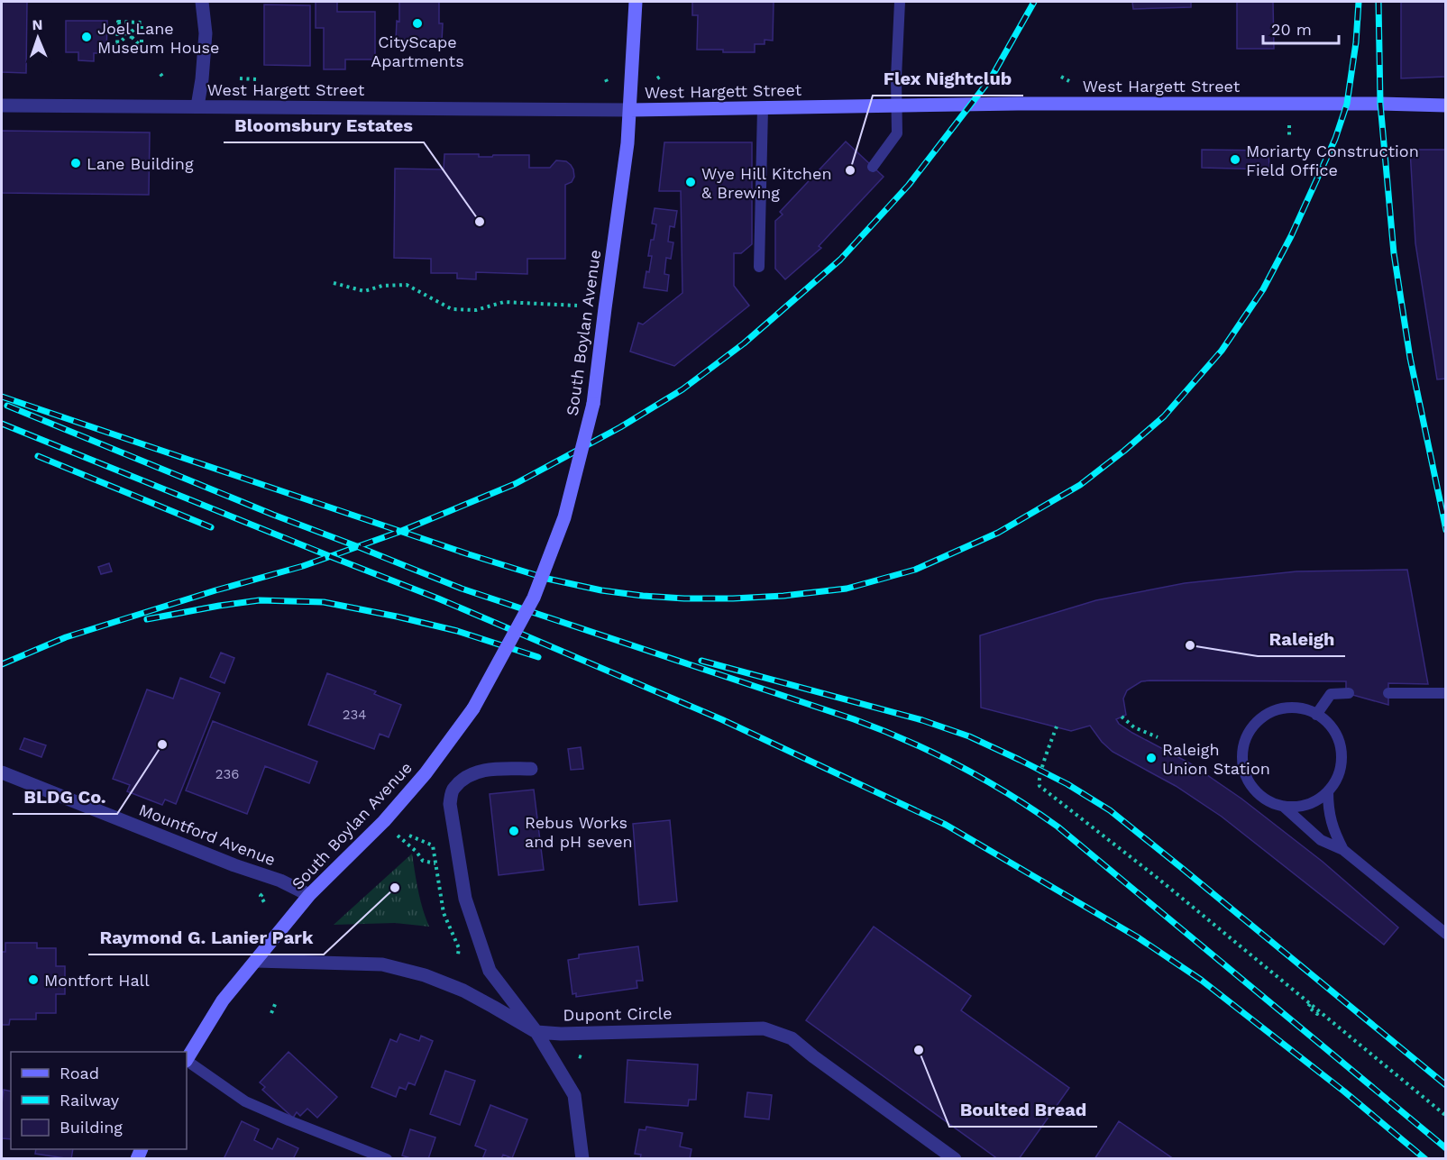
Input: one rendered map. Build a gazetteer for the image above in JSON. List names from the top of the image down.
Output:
{
  "streets": {
    "street": [
      "West Hargett Street",
      "South Boylan Avenue",
      "Mountford Avenue",
      "Dupont Circle"
    ]
  },
  "crossings": [
    ["West Hargett Street", "South Boylan Avenue"],
    ["South Boylan Avenue", "Mountford Avenue"],
    ["South Boylan Avenue", "Dupont Circle"]
  ],
  "places": [
    "CityScape Apartments",
    "Joel Lane Museum House",
    "Moriarty Construction Field Office",
    "Lane Building",
    "Flex Nightclub",
    "Wye Hill Kitchen & Brewing",
    "Bloomsbury Estates",
    "Raleigh",
    "BLDG Co.",
    "Raleigh Union Station",
    "Rebus Works and pH seven",
    "Raymond G. Lanier Park",
    "Montfort Hall",
    "Boulted Bread"
  ],
  "house_numbers": ["234", "236"],
  "legend": ["Road", "Railway", "Building"],
  "scale_bar": "20 m",
  "north": "top"
}
